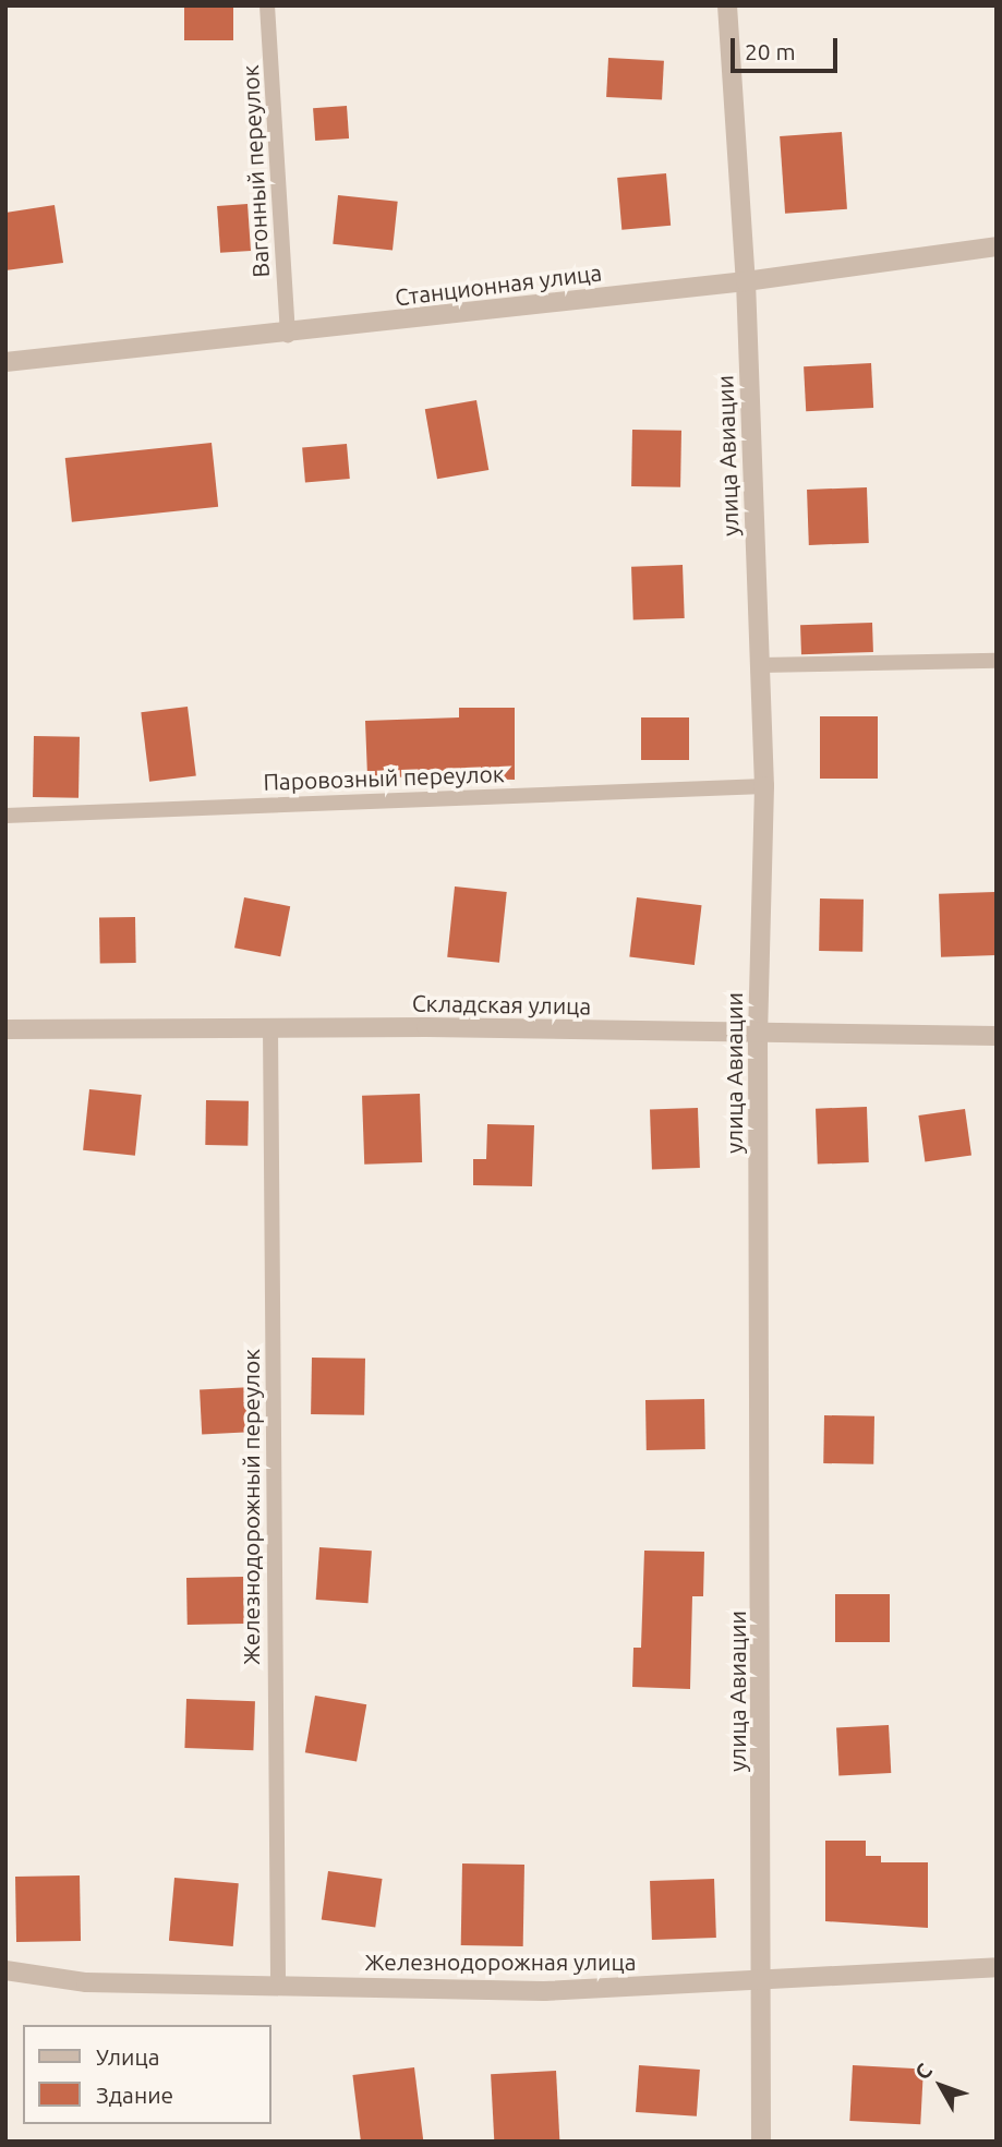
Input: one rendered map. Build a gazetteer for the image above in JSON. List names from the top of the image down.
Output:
{
  "streets": {
    "street": [
      "Станционная улица",
      "улица Авиации",
      "Складская улица",
      "Железнодорожная улица"
    ],
    "lane": ["Вагонный переулок", "Паровозный переулок", "Железнодорожный переулок"]
  },
  "crossings": [
    ["Вагонный переулок", "Станционная улица"],
    ["Станционная улица", "улица Авиации"],
    ["улица Авиации", "Паровозный переулок"],
    ["улица Авиации", "Складская улица"],
    ["улица Авиации", "Железнодорожная улица"],
    ["Складская улица", "Железнодорожный переулок"],
    ["Железнодорожный переулок", "Железнодорожная улица"]
  ],
  "legend": ["Улица", "Здание"],
  "scale_bar": "20 m",
  "north": "top left"
}
